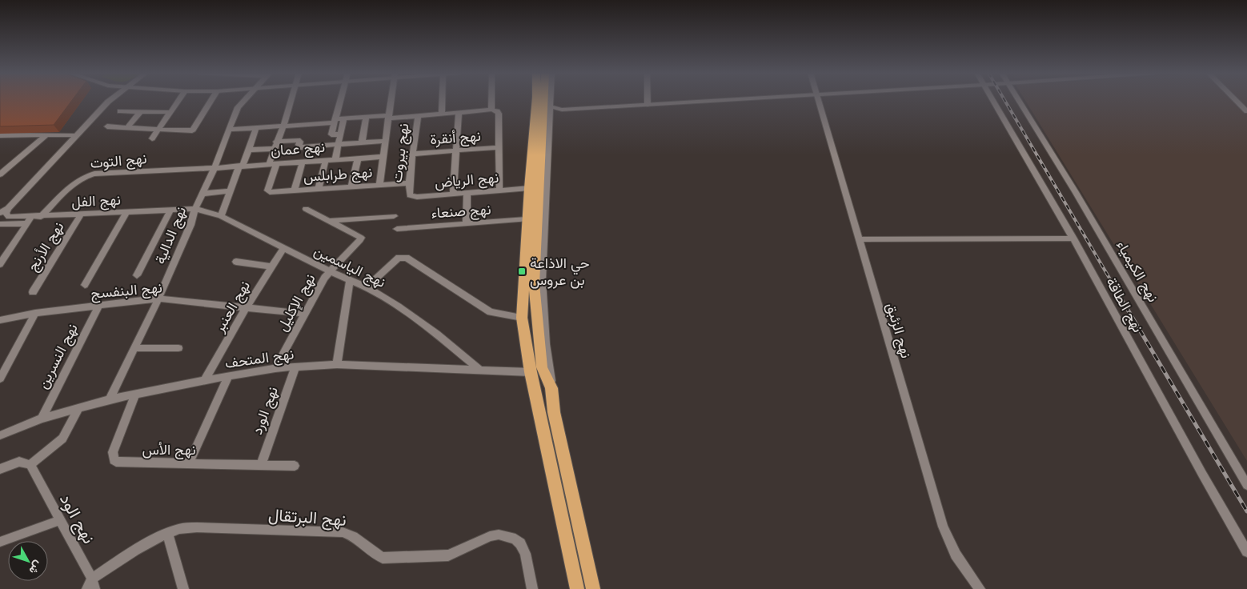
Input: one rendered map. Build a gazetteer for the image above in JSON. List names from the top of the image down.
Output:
{
  "streets": {
    "street": [
      "نهج أنقرة",
      "نهج عمان",
      "نهج بيروت",
      "نهج التوت",
      "نهج طرابلس",
      "نهج الرياض",
      "نهج الفل",
      "نهج صنعاء",
      "نهج الدالية",
      "نهج الأرنج",
      "نهج الياسمين",
      "نهج الكيمياء",
      "نهج البنفسج",
      "نهج الإكليل",
      "نهج الطاقة",
      "نهج العنبر",
      "نهج الزئبق",
      "نهج النسرين",
      "نهج المتحف",
      "نهج الورد",
      "نهج الأس",
      "نهج البرتقال",
      "نهج الود"
    ]
  },
  "crossings": [
    ["نهج أنقرة", "نهج بيروت"],
    ["نهج عمان", "نهج التوت"],
    ["نهج عمان", "نهج طرابلس"],
    ["نهج عمان", "نهج الدالية"],
    ["نهج بيروت", "نهج طرابلس"],
    ["نهج بيروت", "نهج الرياض"],
    ["نهج التوت", "نهج الفل"],
    ["نهج التوت", "نهج الدالية"],
    ["نهج الفل", "نهج الدالية"],
    ["نهج الفل", "نهج الأرنج"],
    ["نهج الفل", "نهج الياسمين"],
    ["نهج الدالية", "نهج الياسمين"],
    ["نهج الدالية", "نهج البنفسج"],
    ["نهج الدالية", "نهج المتحف"],
    ["نهج الياسمين", "نهج الإكليل"],
    ["نهج الياسمين", "نهج العنبر"],
    ["نهج الياسمين", "نهج المتحف"],
    ["نهج البنفسج", "نهج الإكليل"],
    ["نهج البنفسج", "نهج العنبر"],
    ["نهج البنفسج", "نهج النسرين"],
    ["نهج الإكليل", "نهج المتحف"],
    ["نهج العنبر", "نهج المتحف"],
    ["نهج النسرين", "نهج المتحف"],
    ["نهج المتحف", "نهج الورد"],
    ["نهج المتحف", "نهج الأس"],
    ["نهج الورد", "نهج الأس"],
    ["نهج البرتقال", "نهج الود"]
  ],
  "places": {
    "transit": ["حي الاذاعة بن عروس"]
  },
  "north": "bottom right"
}
